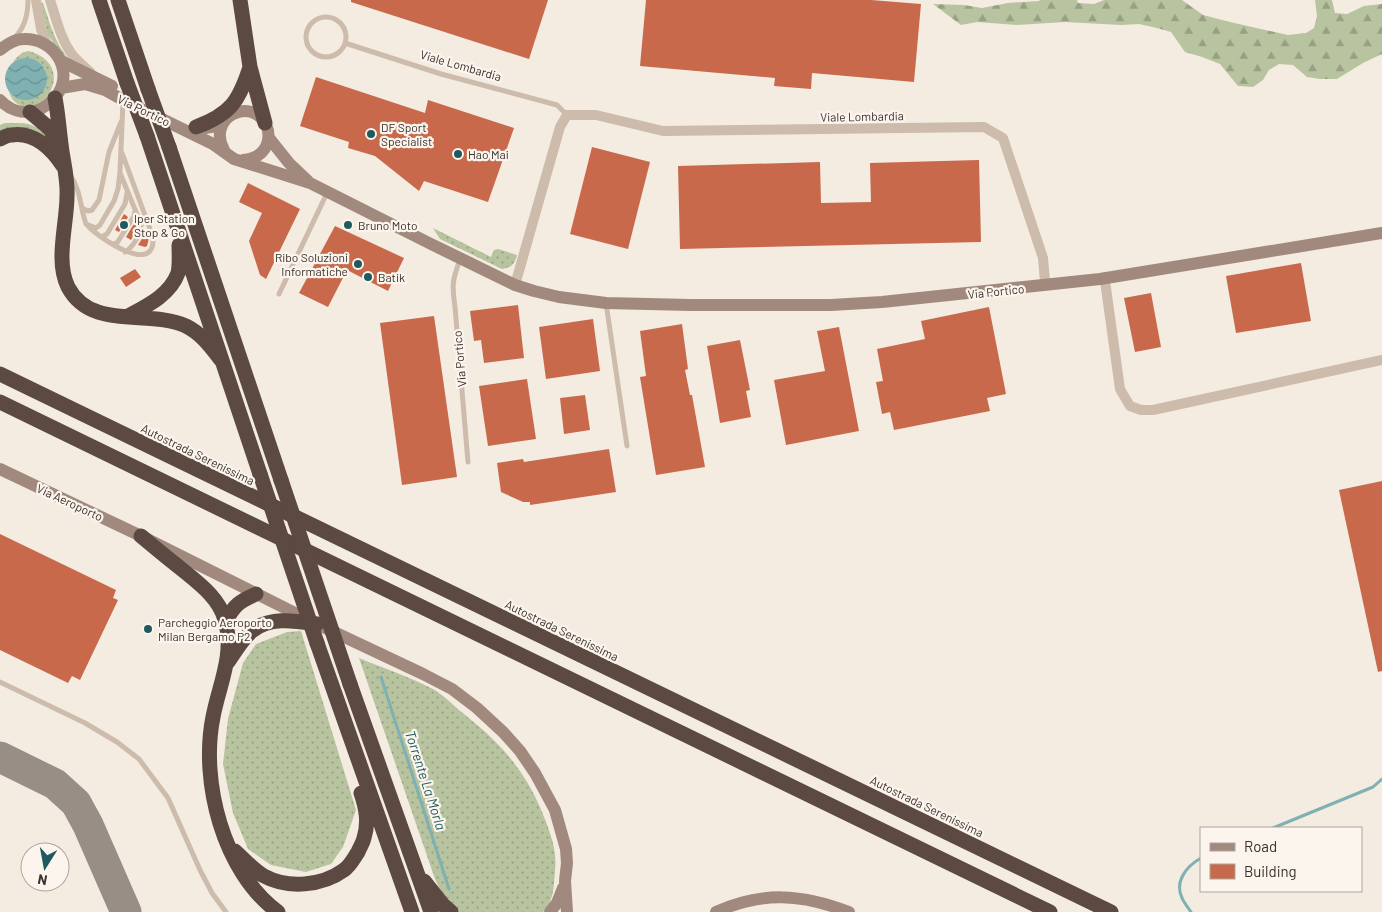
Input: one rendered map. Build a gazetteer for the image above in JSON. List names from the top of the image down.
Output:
{
  "streets": {
    "highway": ["Autostrada Serenissima"],
    "main road": ["Via Portico", "Via Aeroporto"],
    "street": ["Viale Lombardia"]
  },
  "crossings": [
    ["Viale Lombardia", "Via Portico"]
  ],
  "water": ["Torrente La Morla"],
  "places": [
    "DF Sport Specialist",
    "Hao Mai",
    "Iper Station Stop & Go",
    "Bruno Moto",
    "Ribo Soluzioni Informatiche",
    "Batik",
    "Parcheggio Aeroporto Milan Bergamo P2"
  ],
  "legend": ["Road", "Building"],
  "north": "bottom"
}
